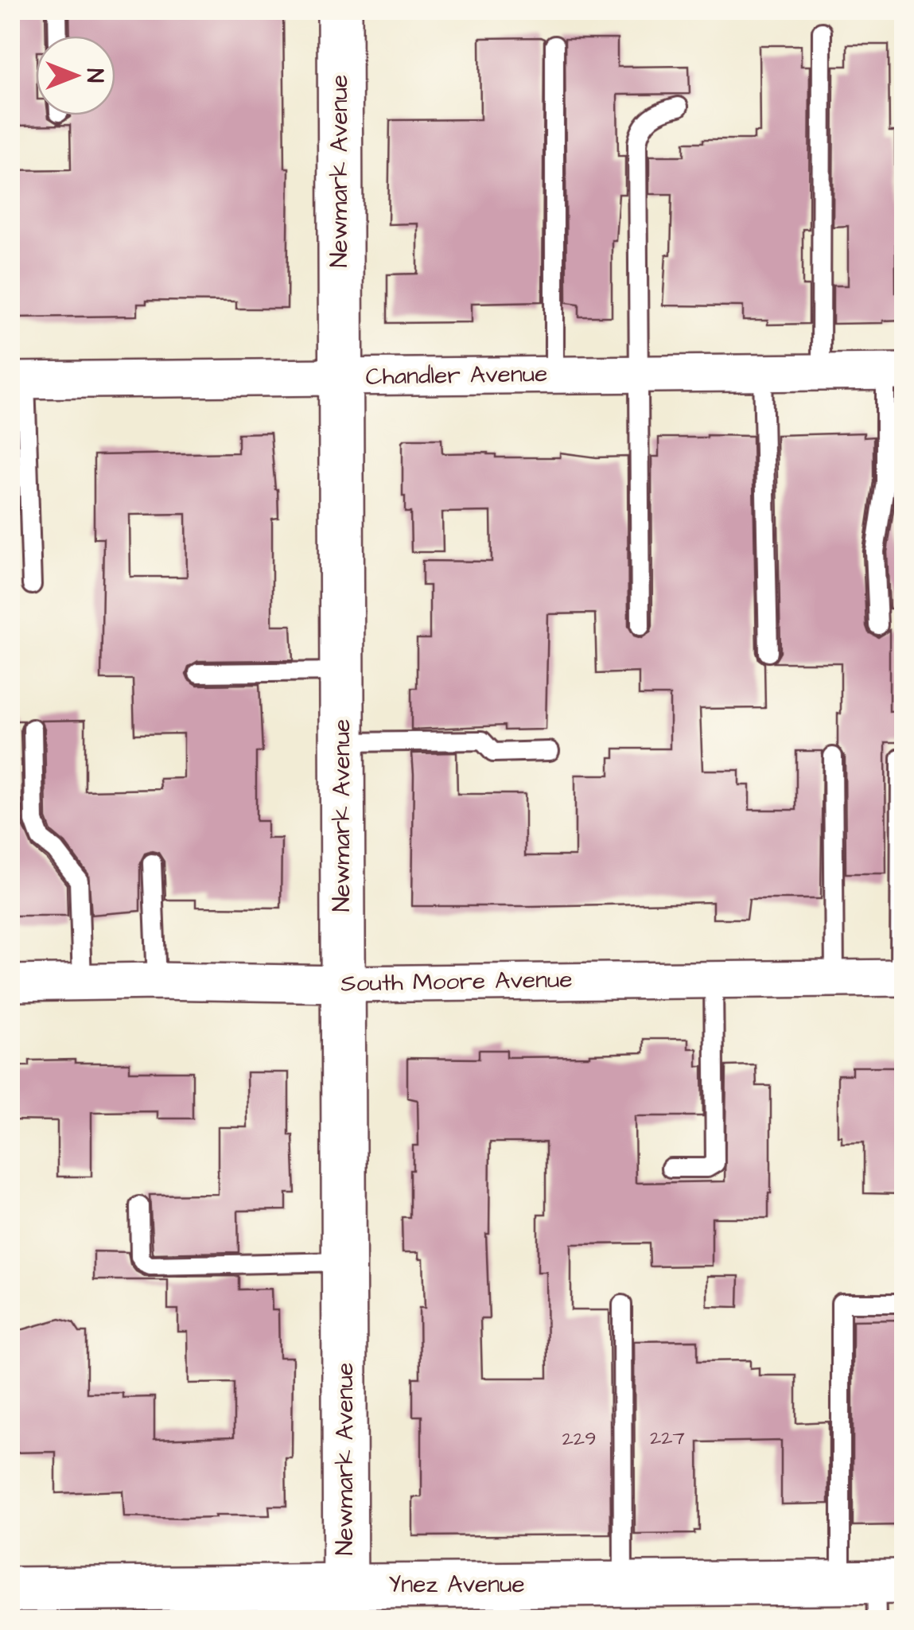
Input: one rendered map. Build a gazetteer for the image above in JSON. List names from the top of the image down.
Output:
{
  "streets": {
    "street": [
      "Newmark Avenue",
      "Chandler Avenue",
      "South Moore Avenue",
      "Ynez Avenue"
    ]
  },
  "crossings": [
    ["Newmark Avenue", "Chandler Avenue"],
    ["Newmark Avenue", "South Moore Avenue"],
    ["Newmark Avenue", "Ynez Avenue"]
  ],
  "house_numbers": ["227", "229"],
  "north": "right"
}
